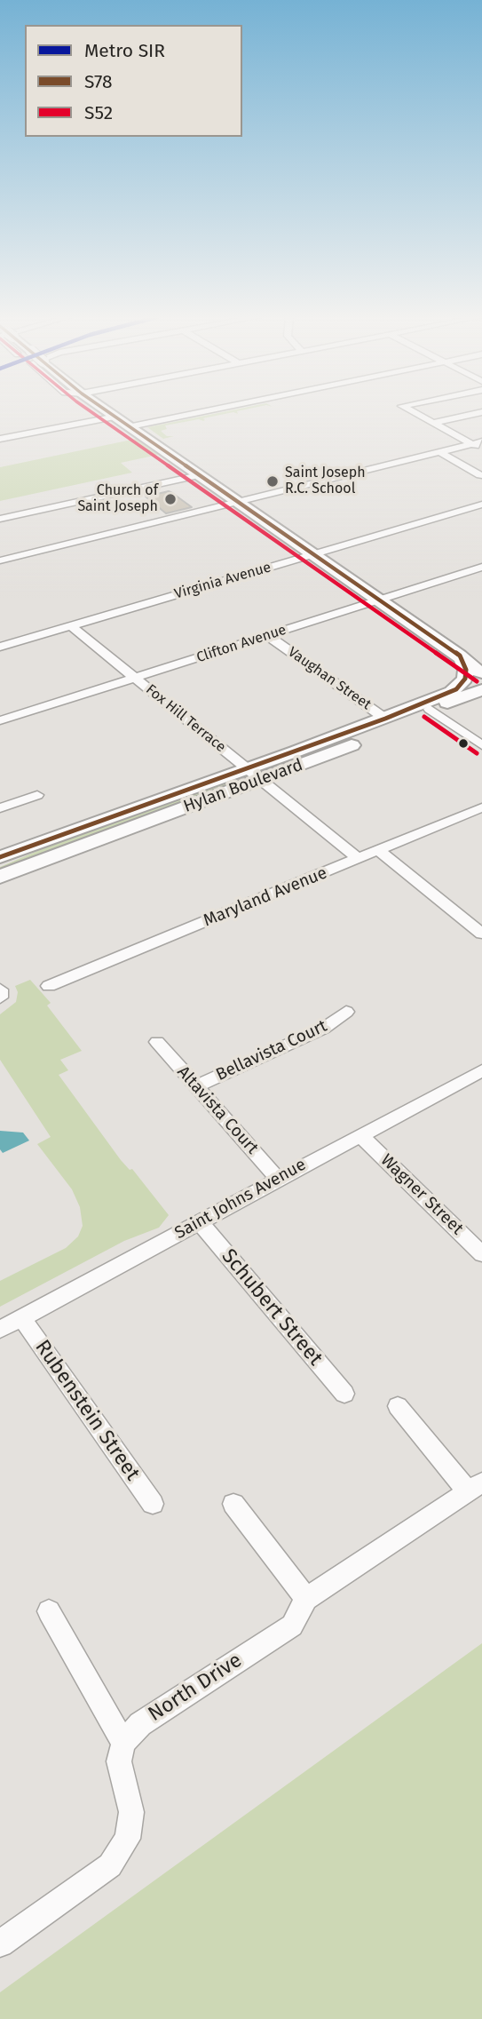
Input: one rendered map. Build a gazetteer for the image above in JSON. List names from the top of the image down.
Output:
{
  "streets": {
    "street": [
      "Virginia Avenue",
      "Clifton Avenue",
      "Vaughan Street",
      "Fox Hill Terrace",
      "Hylan Boulevard",
      "Maryland Avenue",
      "Bellavista Court",
      "Altavista Court",
      "Wagner Street",
      "Saint Johns Avenue",
      "Schubert Street",
      "Rubenstein Street",
      "North Drive"
    ]
  },
  "crossings": [
    ["Virginia Avenue", "Fox Hill Terrace"],
    ["Clifton Avenue", "Vaughan Street"],
    ["Clifton Avenue", "Fox Hill Terrace"],
    ["Vaughan Street", "Hylan Boulevard"],
    ["Fox Hill Terrace", "Hylan Boulevard"],
    ["Fox Hill Terrace", "Maryland Avenue"],
    ["Bellavista Court", "Altavista Court"],
    ["Altavista Court", "Saint Johns Avenue"],
    ["Wagner Street", "Saint Johns Avenue"],
    ["Saint Johns Avenue", "Schubert Street"],
    ["Saint Johns Avenue", "Rubenstein Street"]
  ],
  "places": ["Saint Joseph R.C. School", "Church of Saint Joseph"],
  "lines": ["transit line S78", "transit line S52"],
  "legend": ["Metro SIR", "S78", "S52"]
}
